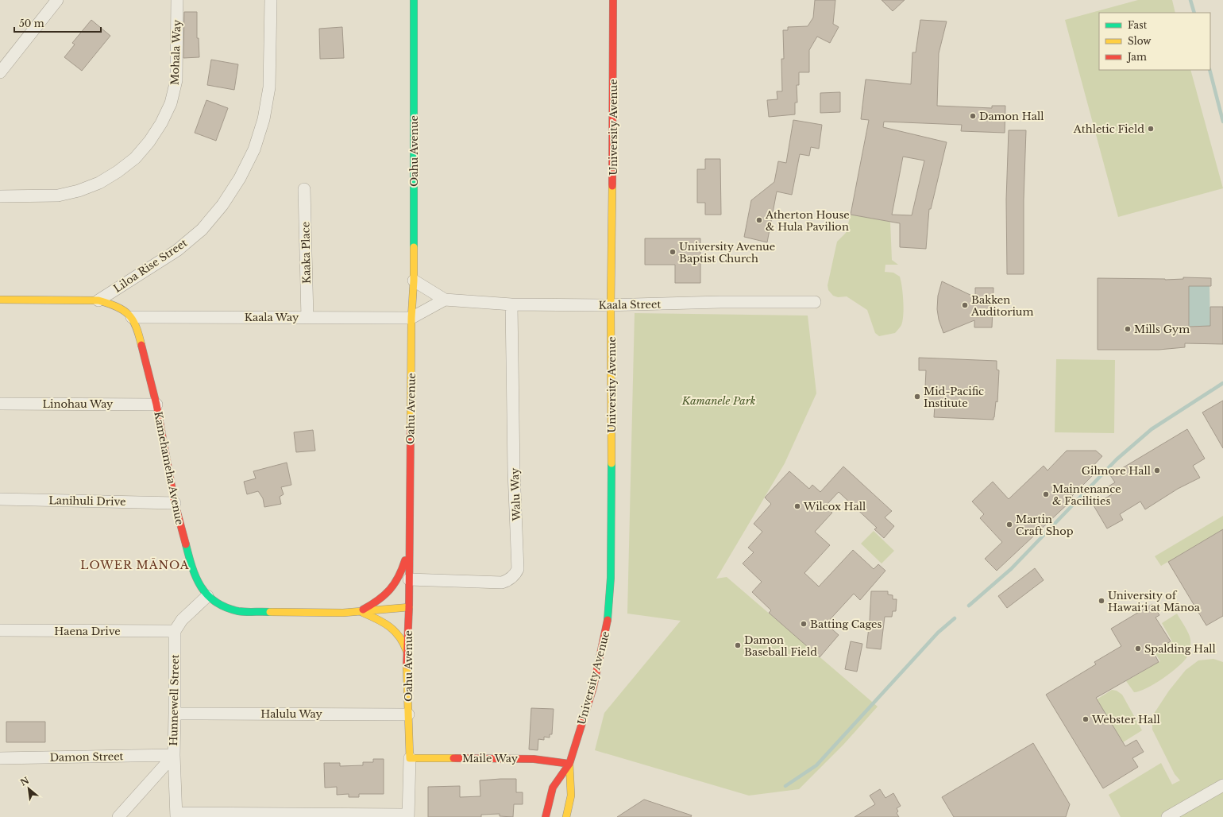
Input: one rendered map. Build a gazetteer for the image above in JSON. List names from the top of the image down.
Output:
{
  "streets": {
    "street": [
      "Mohala Way",
      "University Avenue",
      "Oahu Avenue",
      "Kaaka Place",
      "Liloa Rise Street",
      "Kaala Street",
      "Kaala Way",
      "Linohau Way",
      "Kamehameha Avenue",
      "Walu Way",
      "Lanihuli Drive",
      "Haena Drive",
      "Hunnewell Street",
      "Halulu Way",
      "Damon Street",
      "Maile Way"
    ]
  },
  "crossings": [
    ["University Avenue", "Kaala Street"],
    ["University Avenue", "Maile Way"],
    ["Oahu Avenue", "Kaala Street"],
    ["Oahu Avenue", "Kaala Way"],
    ["Oahu Avenue", "Kamehameha Avenue"],
    ["Oahu Avenue", "Walu Way"],
    ["Oahu Avenue", "Halulu Way"],
    ["Oahu Avenue", "Maile Way"],
    ["Kaaka Place", "Kaala Way"],
    ["Kaala Street", "Walu Way"],
    ["Kaala Way", "Kamehameha Avenue"],
    ["Linohau Way", "Kamehameha Avenue"],
    ["Kamehameha Avenue", "Lanihuli Drive"],
    ["Haena Drive", "Hunnewell Street"],
    ["Hunnewell Street", "Halulu Way"],
    ["Hunnewell Street", "Damon Street"]
  ],
  "districts": ["LOWER MĀNOA"],
  "parks": ["Kamanele Park"],
  "places": [
    "Damon Hall",
    "Athletic Field",
    "Atherton House & Hula Pavilion",
    "University Avenue Baptist Church",
    "Bakken Auditorium",
    "Mills Gym",
    "Mid-Pacific Institute",
    "Gilmore Hall",
    "Maintenance & Facilities",
    "Wilcox Hall",
    "Martin Craft Shop",
    "University of Hawaiʻi at Mānoa",
    "Batting Cages",
    "Damon Baseball Field",
    "Spalding Hall",
    "Webster Hall"
  ],
  "legend": ["Fast", "Slow", "Jam"],
  "scale_bar": "50 m",
  "north": "top left"
}
